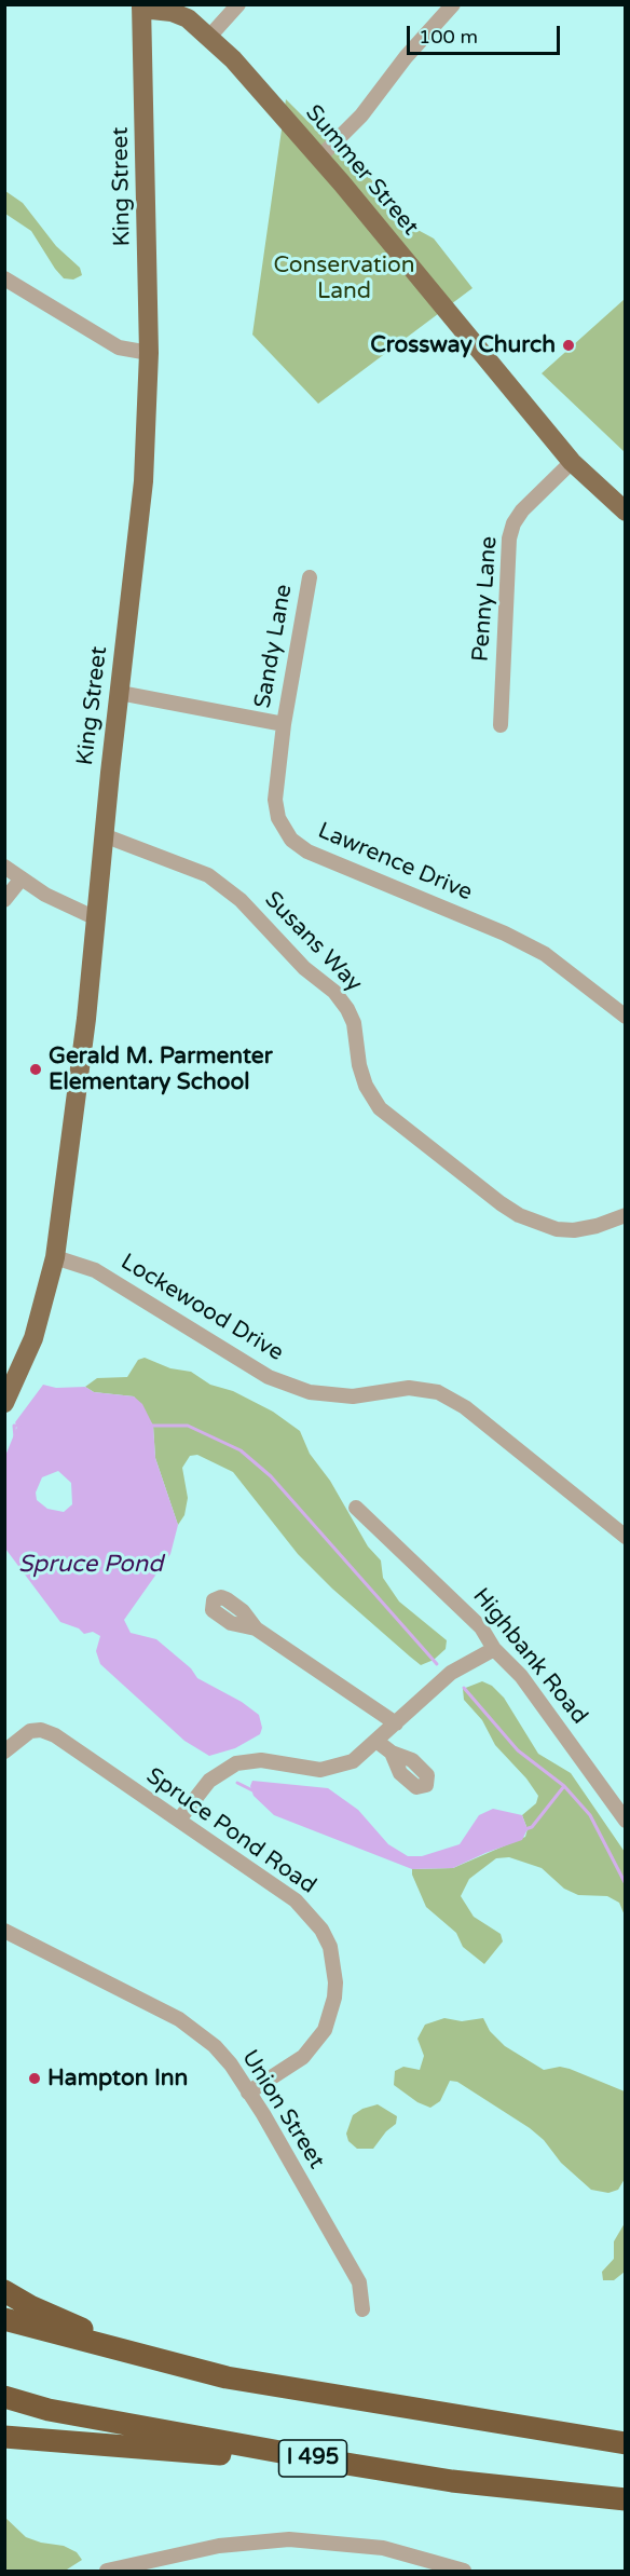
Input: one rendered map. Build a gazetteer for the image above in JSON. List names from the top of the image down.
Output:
{
  "streets": {
    "highway": ["I 495"],
    "main road": ["Summer Street", "King Street"],
    "street": [
      "Penny Lane",
      "Sandy Lane",
      "Lawrence Drive",
      "Susans Way",
      "Lockewood Drive",
      "Highbank Road",
      "Spruce Pond Road",
      "Union Street"
    ]
  },
  "crossings": [
    ["Summer Street", "King Street"],
    ["Summer Street", "Penny Lane"],
    ["King Street", "Susans Way"],
    ["King Street", "Lockewood Drive"],
    ["Sandy Lane", "Lawrence Drive"],
    ["Spruce Pond Road", "Union Street"]
  ],
  "water": ["Spruce Pond"],
  "parks": ["Conservation Land"],
  "places": ["Crossway Church", "Gerald M. Parmenter Elementary School", "Hampton Inn"],
  "scale_bar": "100 m"
}
